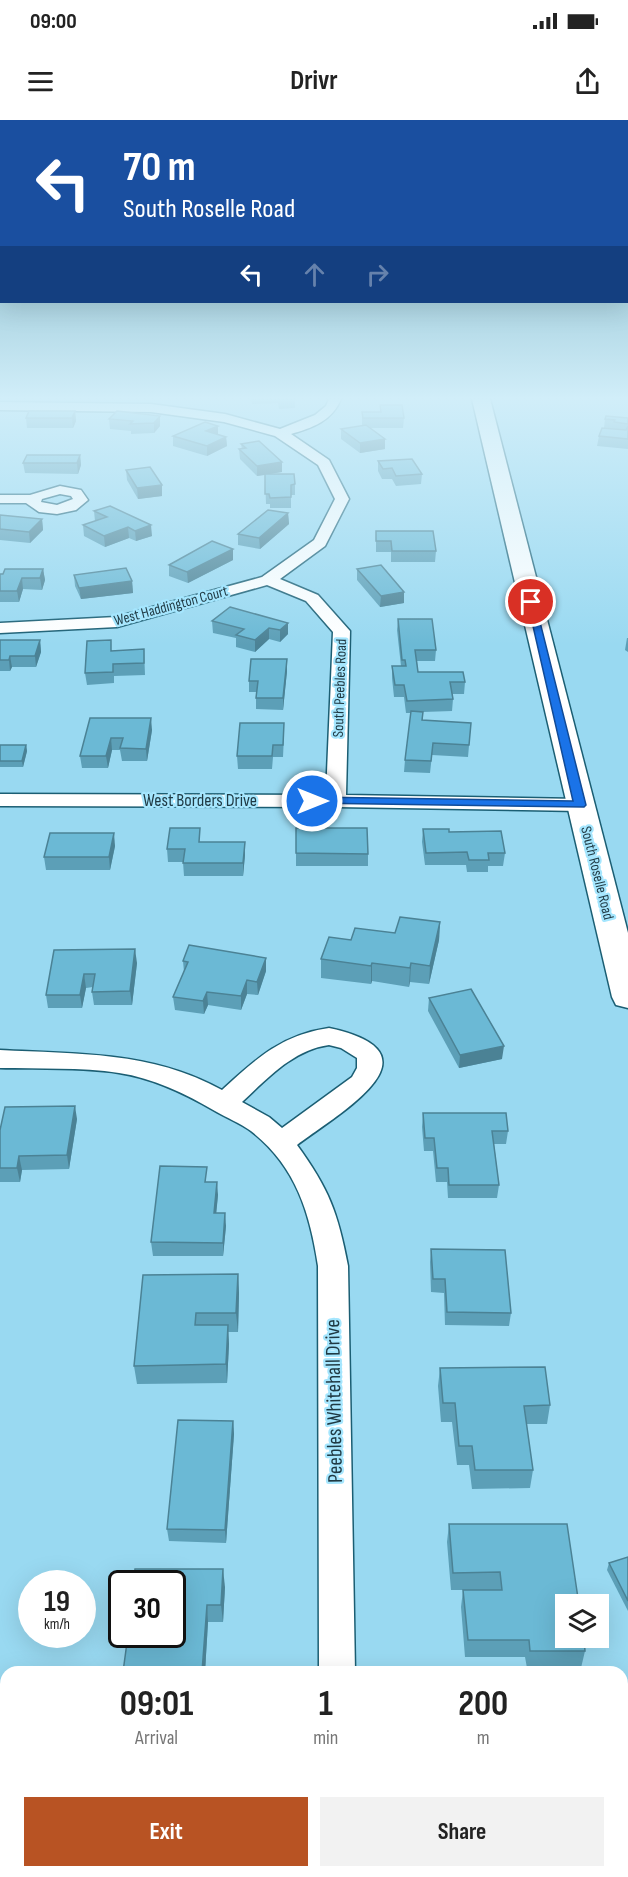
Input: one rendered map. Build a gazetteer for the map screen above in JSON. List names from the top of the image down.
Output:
{
  "streets": {
    "main road": ["South Roselle Road"],
    "street": [
      "West Haddington Court",
      "South Peebles Road",
      "West Borders Drive",
      "Peebles Whitehall Drive"
    ]
  },
  "crossings": [
    ["West Haddington Court", "South Peebles Road"],
    ["South Peebles Road", "West Borders Drive"],
    ["West Borders Drive", "South Roselle Road"]
  ],
  "page": {
    "status": "09:00",
    "header": "Drivr",
    "turn": ["70 m", "South Roselle Road"],
    "speed": "19 km/h",
    "limit": "30",
    "eta": [
      "09:01",
      "Arrival",
      "1",
      "min",
      "200",
      "m"
    ],
    "buttons": ["Exit", "Share"]
  }
}
